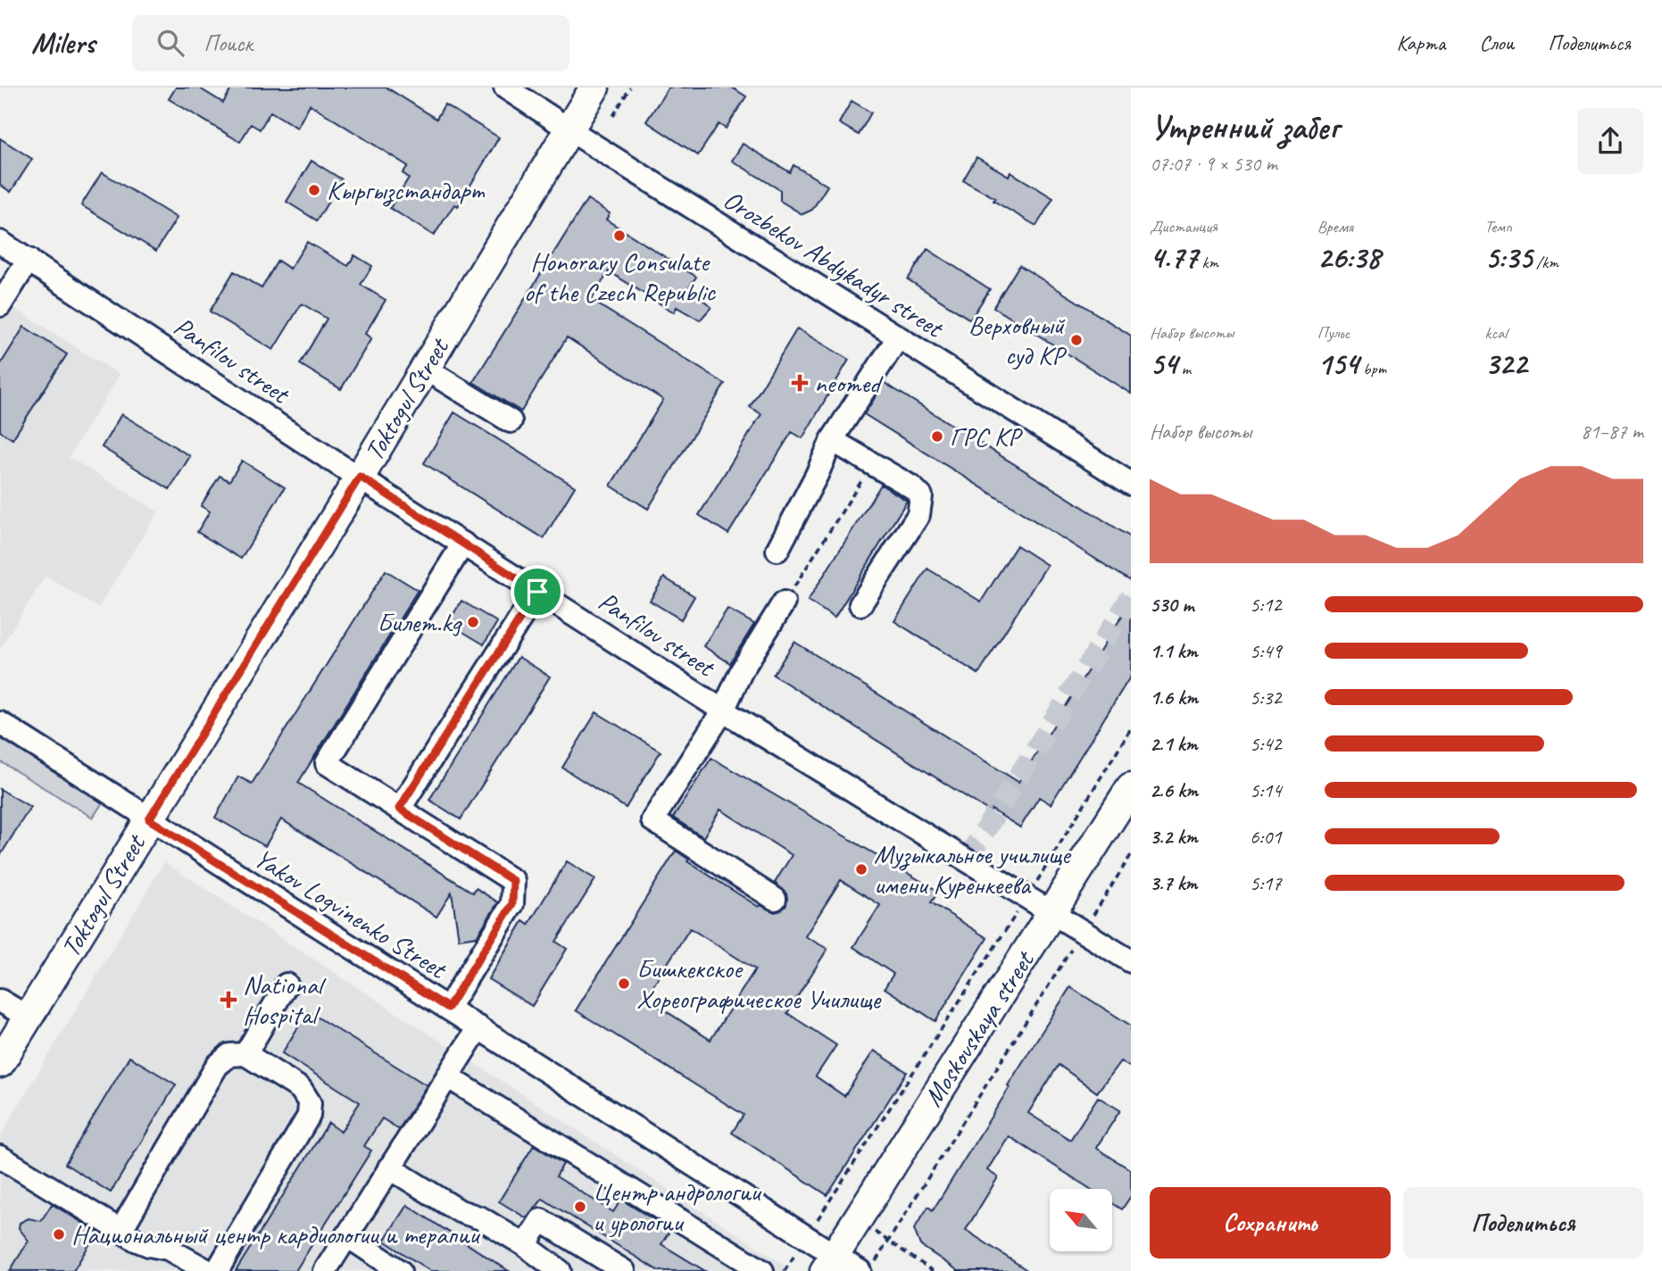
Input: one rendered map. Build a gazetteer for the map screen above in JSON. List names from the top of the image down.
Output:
{
  "streets": {
    "main road": ["Toktogul Street", "Moskovskaya street"],
    "street": ["Orozbekov Abdykadyr street", "Panfilov street", "Yakov Logvinenko Street"]
  },
  "crossings": [
    ["Orozbekov Abdykadyr street", "Toktogul Street"],
    ["Panfilov street", "Toktogul Street"],
    ["Panfilov street", "Moskovskaya street"],
    ["Toktogul Street", "Yakov Logvinenko Street"],
    ["Yakov Logvinenko Street", "Moskovskaya street"]
  ],
  "places": {
    "other": [
      "Кыргызстандарт",
      "Honorary Consulate of the Czech Republic",
      "Верховный суд КР",
      "ГРС КР",
      "Билет.kg",
      "Музыкальное училище имени Куренкеева",
      "Бишкекское Хореографическое Училище",
      "Центр андрологии и урологии",
      "Национальный центр кардиологии и терапии"
    ],
    "health": ["neomed", "National Hospital"]
  },
  "north": "top left",
  "page": {
    "header": "Milers",
    "search": "Поиск",
    "nav": ["Карта", "Слои", "Поделиться"],
    "heading": ["Утренний забег", "07:07 · 9 × 530 m"],
    "stats": [
      ["Дистанция", "4.77 km"],
      ["Время", "26:38"],
      ["Темп", "5:35 /km"],
      ["Набор высоты", "54 m"],
      ["Пульс", "154 bpm"],
      ["kcal", "322"]
    ],
    "chart": ["Набор высоты", "81–87 m"],
    "list": [
      {
        "name": "530 m",
        "note": "5:12"
      },
      {
        "name": "1.1 km",
        "note": "5:49"
      },
      {
        "name": "1.6 km",
        "note": "5:32"
      },
      {
        "name": "2.1 km",
        "note": "5:42"
      },
      {
        "name": "2.6 km",
        "note": "5:14"
      },
      {
        "name": "3.2 km",
        "note": "6:01"
      },
      {
        "name": "3.7 km",
        "note": "5:17"
      }
    ],
    "buttons": ["Сохранить", "Поделиться"]
  }
}
